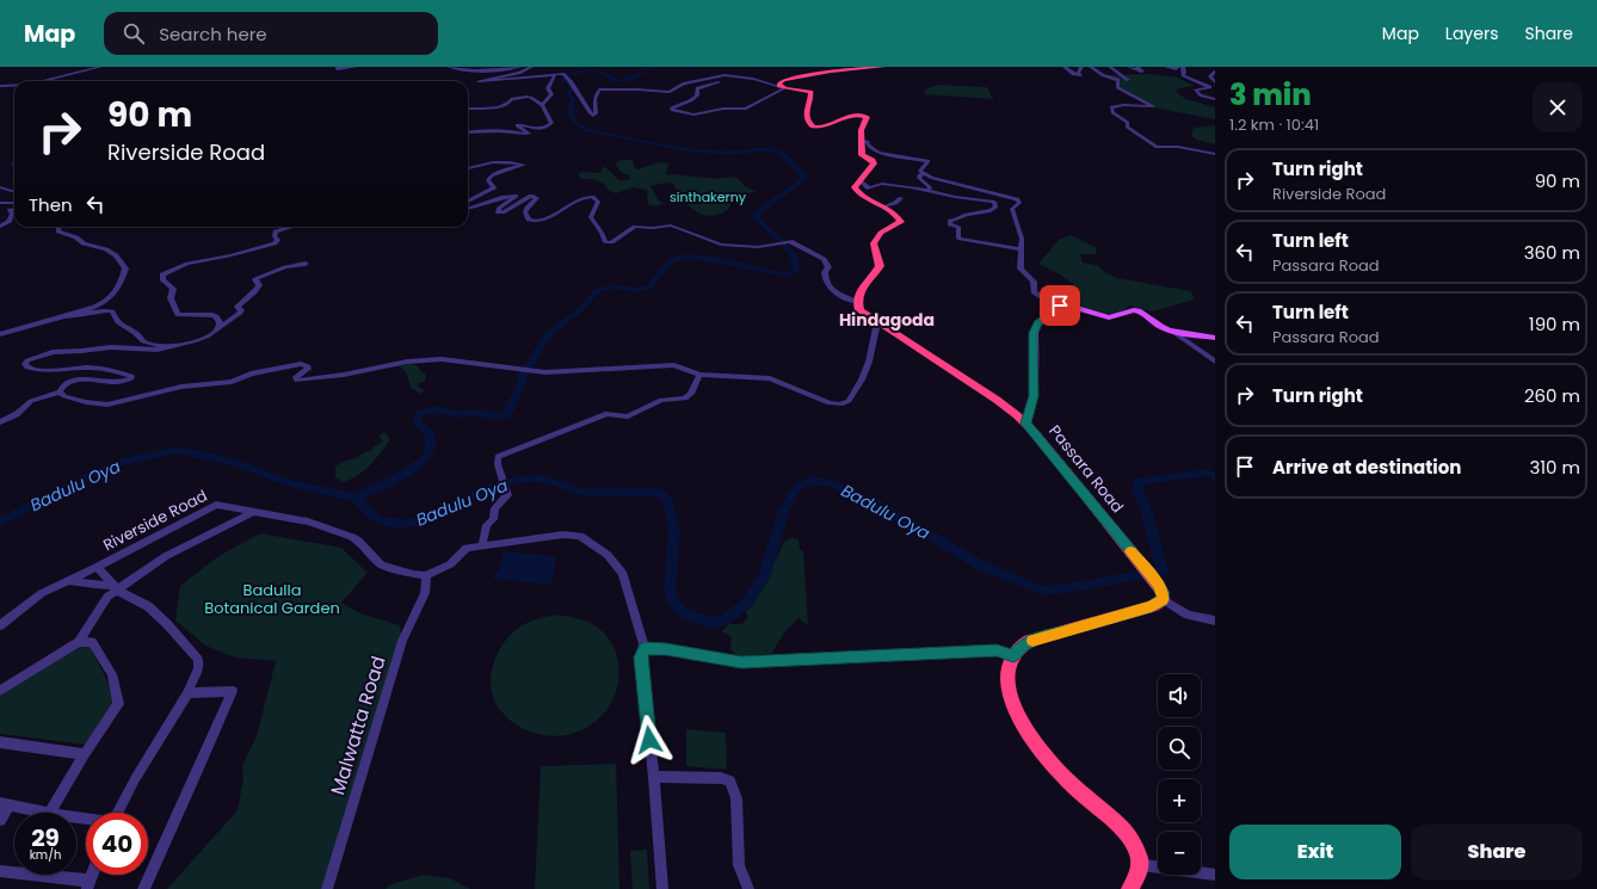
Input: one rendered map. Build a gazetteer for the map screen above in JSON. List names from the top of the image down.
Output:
{
  "streets": {
    "highway": ["Passara Road"],
    "street": ["Riverside Road", "Malwatta Road"]
  },
  "crossings": [
    ["Riverside Road", "Malwatta Road"]
  ],
  "districts": ["Hindagoda"],
  "water": ["Badulu Oya"],
  "parks": ["sinthakerny", "Badulla Botanical Garden"],
  "page": {
    "header": "Map",
    "search": "Search here",
    "nav": ["Map", "Layers", "Share"],
    "heading": ["3 min", "1.2 km · 10:41"],
    "turn": ["90 m", "Riverside Road"],
    "list": [
      {
        "name": "Turn right",
        "note": "Riverside Road",
        "value": "90 m"
      },
      {
        "name": "Turn left",
        "note": "Passara Road",
        "value": "360 m"
      },
      {
        "name": "Turn left",
        "note": "Passara Road",
        "value": "190 m"
      },
      {
        "name": "Turn right",
        "value": "260 m"
      },
      {
        "name": "Arrive at destination",
        "value": "310 m"
      }
    ],
    "then": "Then",
    "map_buttons": ["+", "−"],
    "speed": "29 km/h",
    "limit": "40",
    "buttons": ["Exit", "Share"]
  }
}
